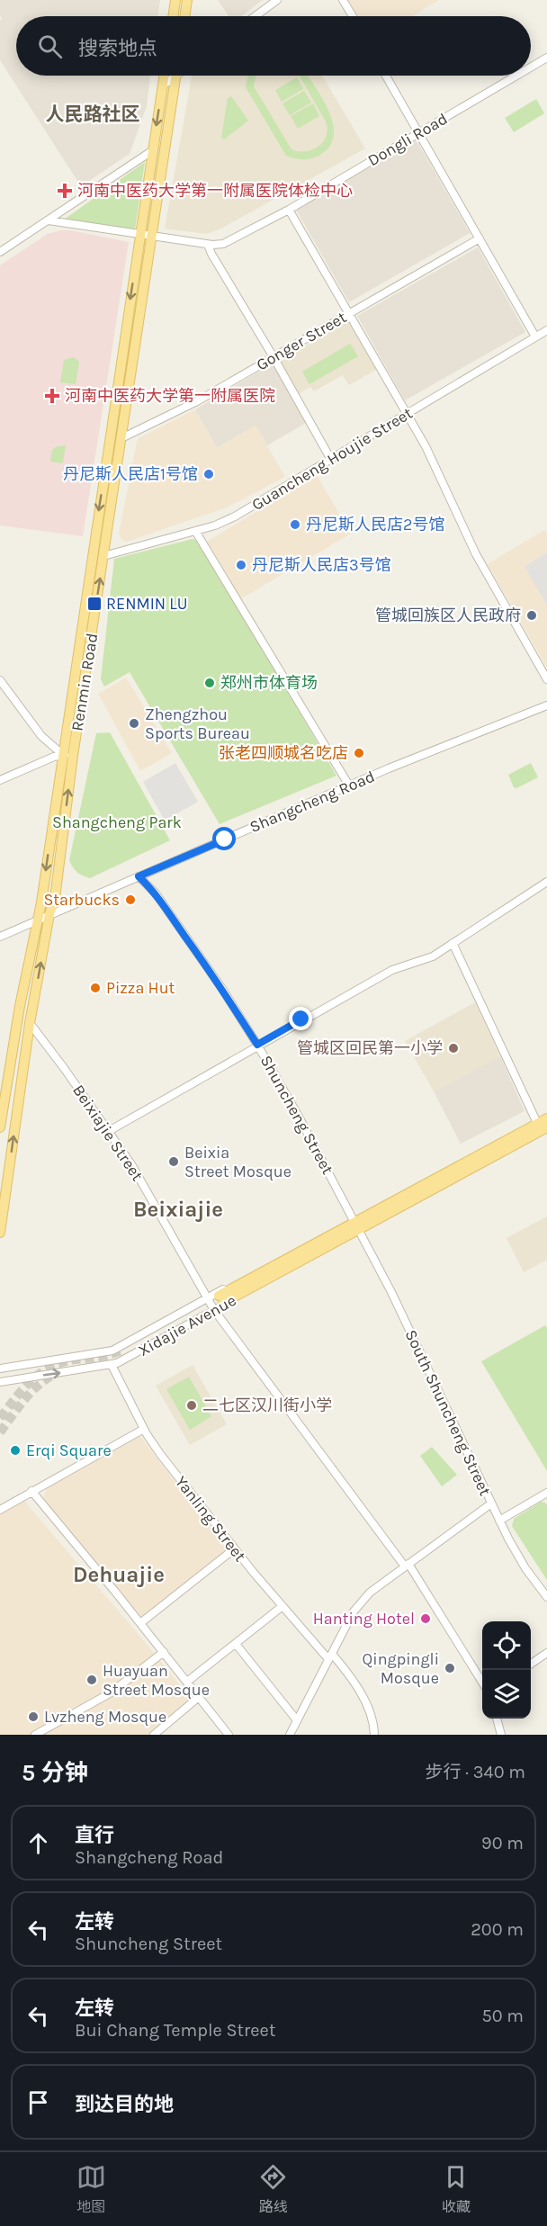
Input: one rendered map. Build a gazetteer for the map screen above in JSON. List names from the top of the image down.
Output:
{
  "streets": {
    "main road": ["Renmin Road", "Xidajie Avenue"],
    "street": [
      "Dongli Road",
      "Gonger Street",
      "Guancheng Houjie Street",
      "Shangcheng Road",
      "Shuncheng Street",
      "Beixiajie Street",
      "South Shuncheng Street",
      "Yanling Street"
    ]
  },
  "crossings": [
    ["Dongli Road", "Renmin Road"],
    ["Gonger Street", "Renmin Road"],
    ["Guancheng Houjie Street", "Renmin Road"],
    ["Renmin Road", "Shangcheng Road"],
    ["Renmin Road", "Beixiajie Street"],
    ["Shangcheng Road", "Shuncheng Street"],
    ["Shuncheng Street", "Xidajie Avenue"],
    ["Shuncheng Street", "South Shuncheng Street"],
    ["Beixiajie Street", "Xidajie Avenue"],
    ["Xidajie Avenue", "South Shuncheng Street"],
    ["Xidajie Avenue", "Yanling Street"]
  ],
  "districts": ["人民路社区", "Beixiajie", "Dehuajie"],
  "parks": ["Shangcheng Park"],
  "places": {
    "health": ["河南中医药大学第一附属医院体检中心", "河南中医药大学第一附属医院"],
    "other": [
      "丹尼斯人民店1号馆",
      "丹尼斯人民店2号馆",
      "丹尼斯人民店3号馆",
      "管城回族区人民政府",
      "郑州市体育场",
      "Zhengzhou Sports Bureau",
      "张老四顺城名吃店",
      "Starbucks",
      "Pizza Hut",
      "管城区回民第一小学",
      "Beixia Street Mosque",
      "二七区汉川街小学",
      "Erqi Square",
      "Hanting Hotel",
      "Qingpingli Mosque",
      "Huayuan Street Mosque",
      "Lvzheng Mosque"
    ],
    "transit": ["RENMIN LU"]
  },
  "page": {
    "search": "搜索地点",
    "heading": ["5 分钟", "步行 · 340 m"],
    "list": [
      ["直行", "Shangcheng Road", "90 m"],
      ["左转", "Shuncheng Street", "200 m"],
      ["左转", "Bui Chang Temple Street", "50 m"],
      "到达目的地"
    ],
    "nav": ["地图", "路线", "收藏"]
  }
}
